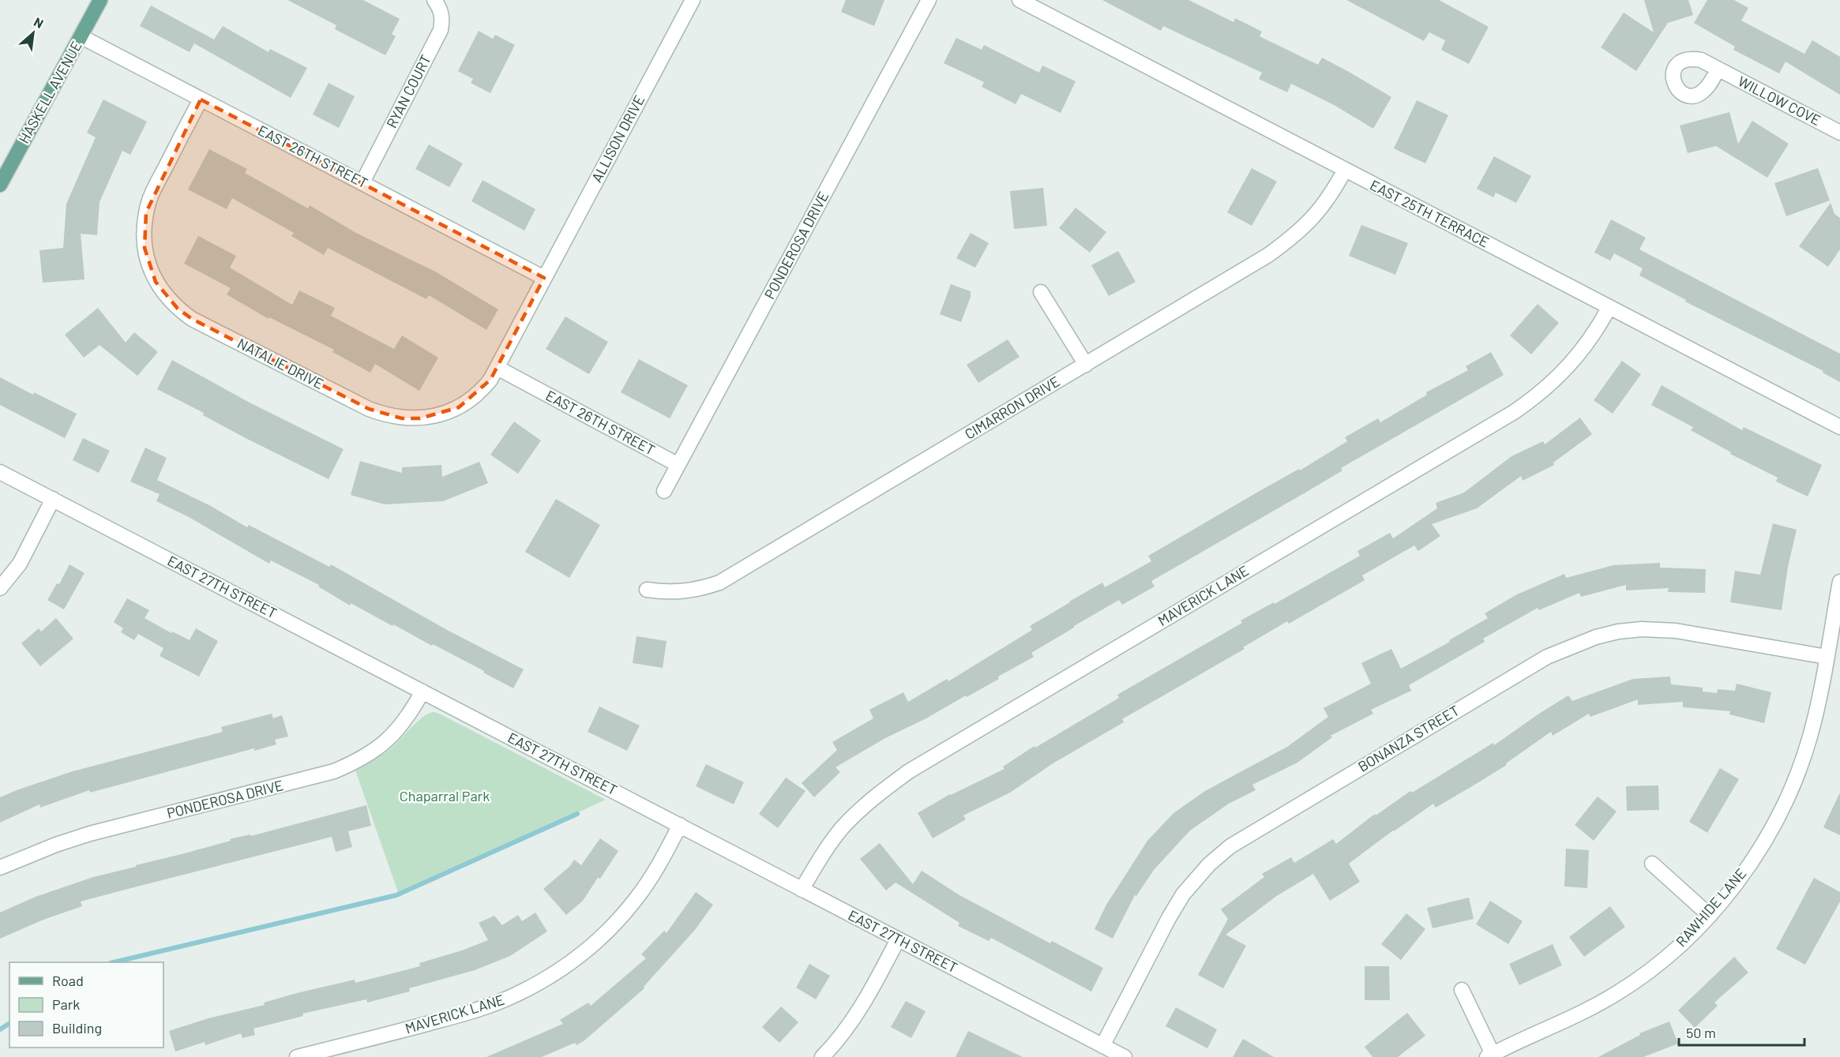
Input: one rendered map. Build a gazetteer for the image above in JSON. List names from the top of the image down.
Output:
{
  "streets": {
    "main road": ["HASKELL AVENUE"],
    "street": [
      "RYAN COURT",
      "WILLOW COVE",
      "ALLISON DRIVE",
      "EAST 26TH STREET",
      "EAST 25TH TERRACE",
      "PONDEROSA DRIVE",
      "NATALIE DRIVE",
      "CIMARRON DRIVE",
      "EAST 27TH STREET",
      "MAVERICK LANE",
      "BONANZA STREET",
      "RAWHIDE LANE"
    ]
  },
  "crossings": [
    ["RYAN COURT", "EAST 26TH STREET"],
    ["HASKELL AVENUE", "EAST 26TH STREET"],
    ["ALLISON DRIVE", "EAST 26TH STREET"],
    ["ALLISON DRIVE", "NATALIE DRIVE"],
    ["EAST 26TH STREET", "PONDEROSA DRIVE"],
    ["EAST 26TH STREET", "NATALIE DRIVE"],
    ["EAST 25TH TERRACE", "CIMARRON DRIVE"],
    ["EAST 25TH TERRACE", "MAVERICK LANE"],
    ["PONDEROSA DRIVE", "EAST 27TH STREET"],
    ["EAST 27TH STREET", "MAVERICK LANE"],
    ["EAST 27TH STREET", "BONANZA STREET"],
    ["BONANZA STREET", "RAWHIDE LANE"]
  ],
  "parks": ["Chaparral Park"],
  "legend": ["Road", "Park", "Building"],
  "scale_bar": "50 m",
  "north": "top right"
}
